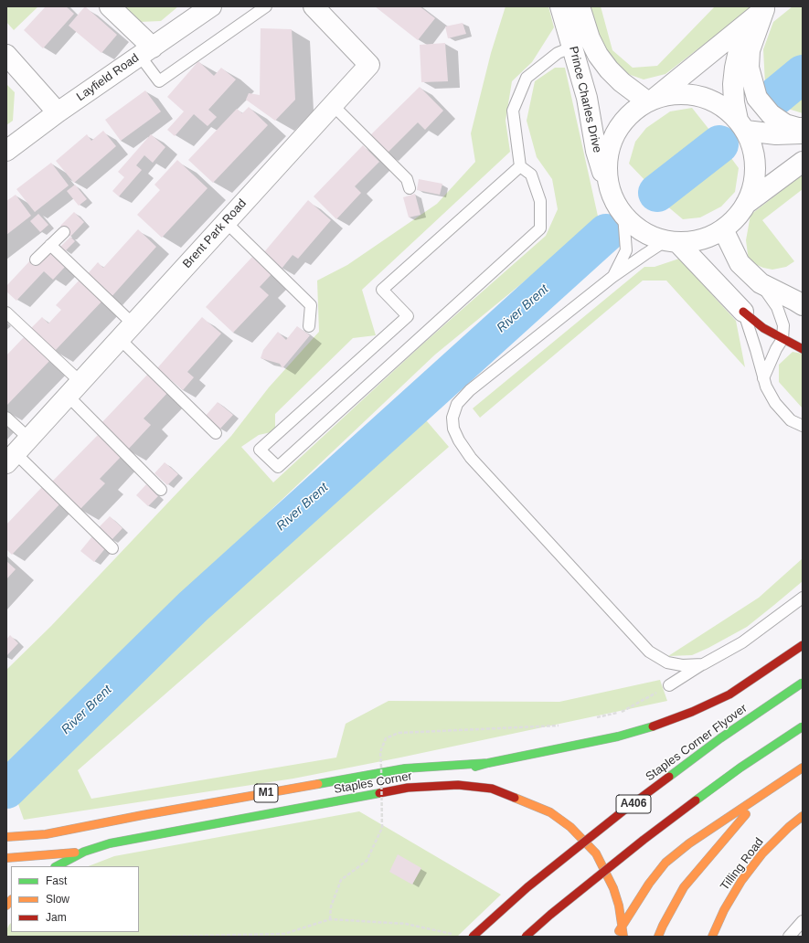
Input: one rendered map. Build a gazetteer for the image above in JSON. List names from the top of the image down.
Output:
{
  "streets": {
    "main road": [
      "Staples Corner Flyover",
      "Staples Corner",
      "M1",
      "A406",
      "Tilling Road"
    ],
    "street": ["Layfield Road", "Prince Charles Drive", "Brent Park Road"]
  },
  "water": ["River Brent"],
  "legend": ["Fast", "Slow", "Jam"]
}
